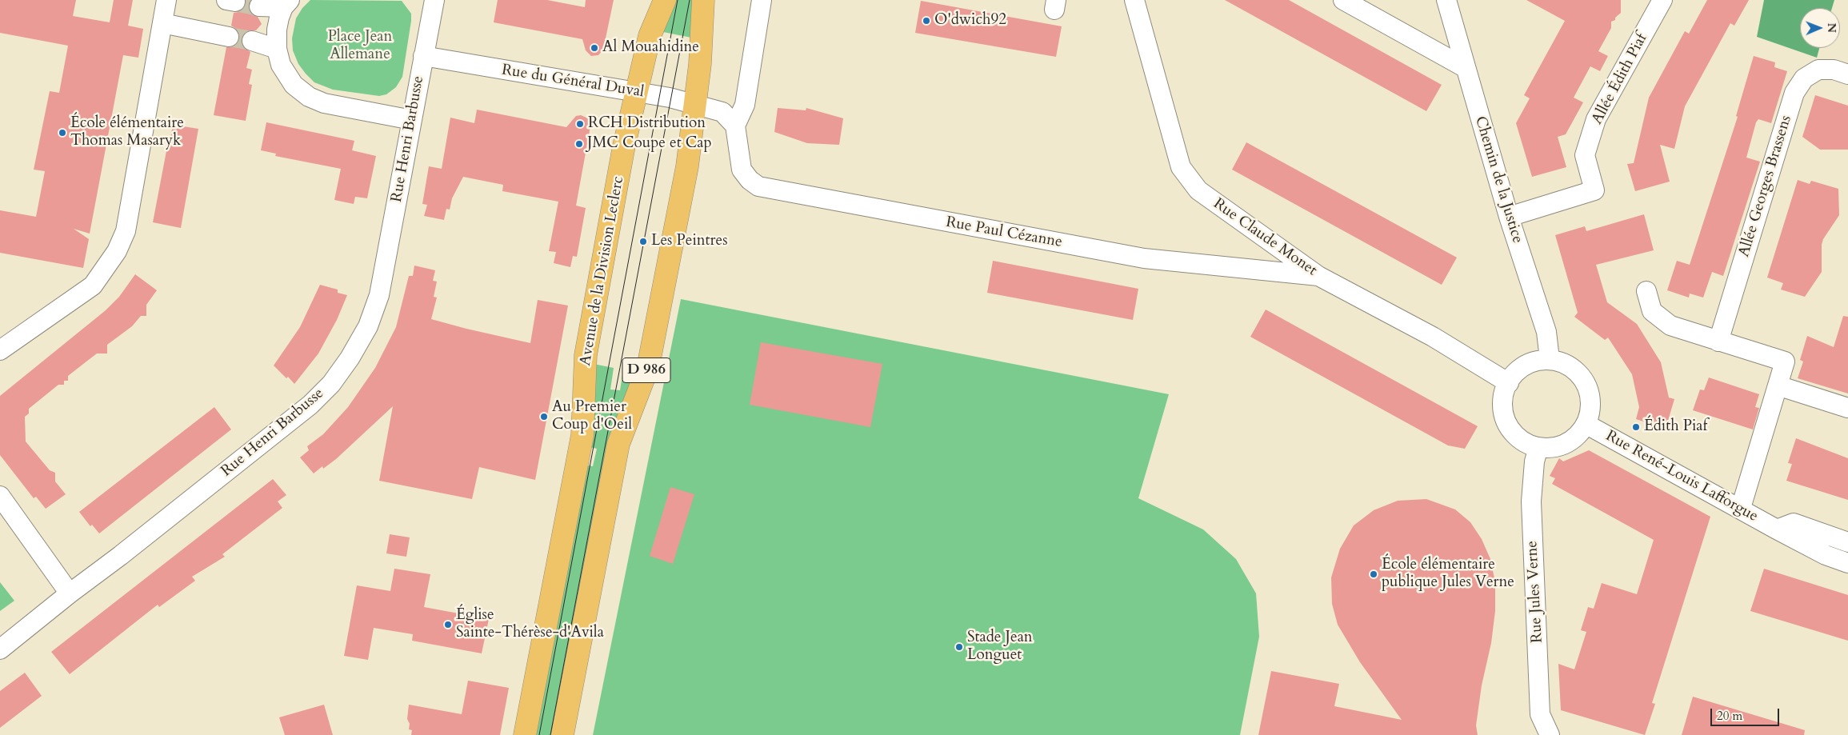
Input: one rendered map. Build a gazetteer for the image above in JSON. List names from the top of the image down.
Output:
{
  "streets": {
    "main road": ["Avenue de la Division Leclerc", "D 986"],
    "street": [
      "Allée Édith Piaf",
      "Rue du Général Duval",
      "Rue Henri Barbusse",
      "Chemin de la Justice",
      "Allée Georges Brassens",
      "Rue Paul Cézanne",
      "Rue Claude Monet",
      "Rue René-Louis Lafforgue",
      "Rue Jules Verne"
    ]
  },
  "crossings": [
    ["Allée Édith Piaf", "Chemin de la Justice"],
    ["Rue du Général Duval", "Rue Henri Barbusse"],
    ["Rue du Général Duval", "Rue Paul Cézanne"],
    ["Rue du Général Duval", "Avenue de la Division Leclerc"],
    ["Rue du Général Duval", "D 986"],
    ["Chemin de la Justice", "Rue Claude Monet"],
    ["Chemin de la Justice", "Rue René-Louis Lafforgue"],
    ["Chemin de la Justice", "Rue Jules Verne"],
    ["Rue Paul Cézanne", "Rue Claude Monet"],
    ["Rue Claude Monet", "Rue René-Louis Lafforgue"],
    ["Rue Claude Monet", "Rue Jules Verne"],
    ["Rue René-Louis Lafforgue", "Rue Jules Verne"]
  ],
  "parks": ["Place Jean Allemane"],
  "places": [
    "O'dwich92",
    "Al Mouahidine",
    "RCH Distribution",
    "École élémentaire Thomas Masaryk",
    "JMC Coupe et Cap",
    "Les Peintres",
    "Au Premier Coup d'Oeil",
    "Édith Piaf",
    "École élémentaire publique Jules Verne",
    "Église Sainte-Thérèse-d'Avila",
    "Stade Jean Longuet"
  ],
  "scale_bar": "20 m",
  "north": "right"
}
